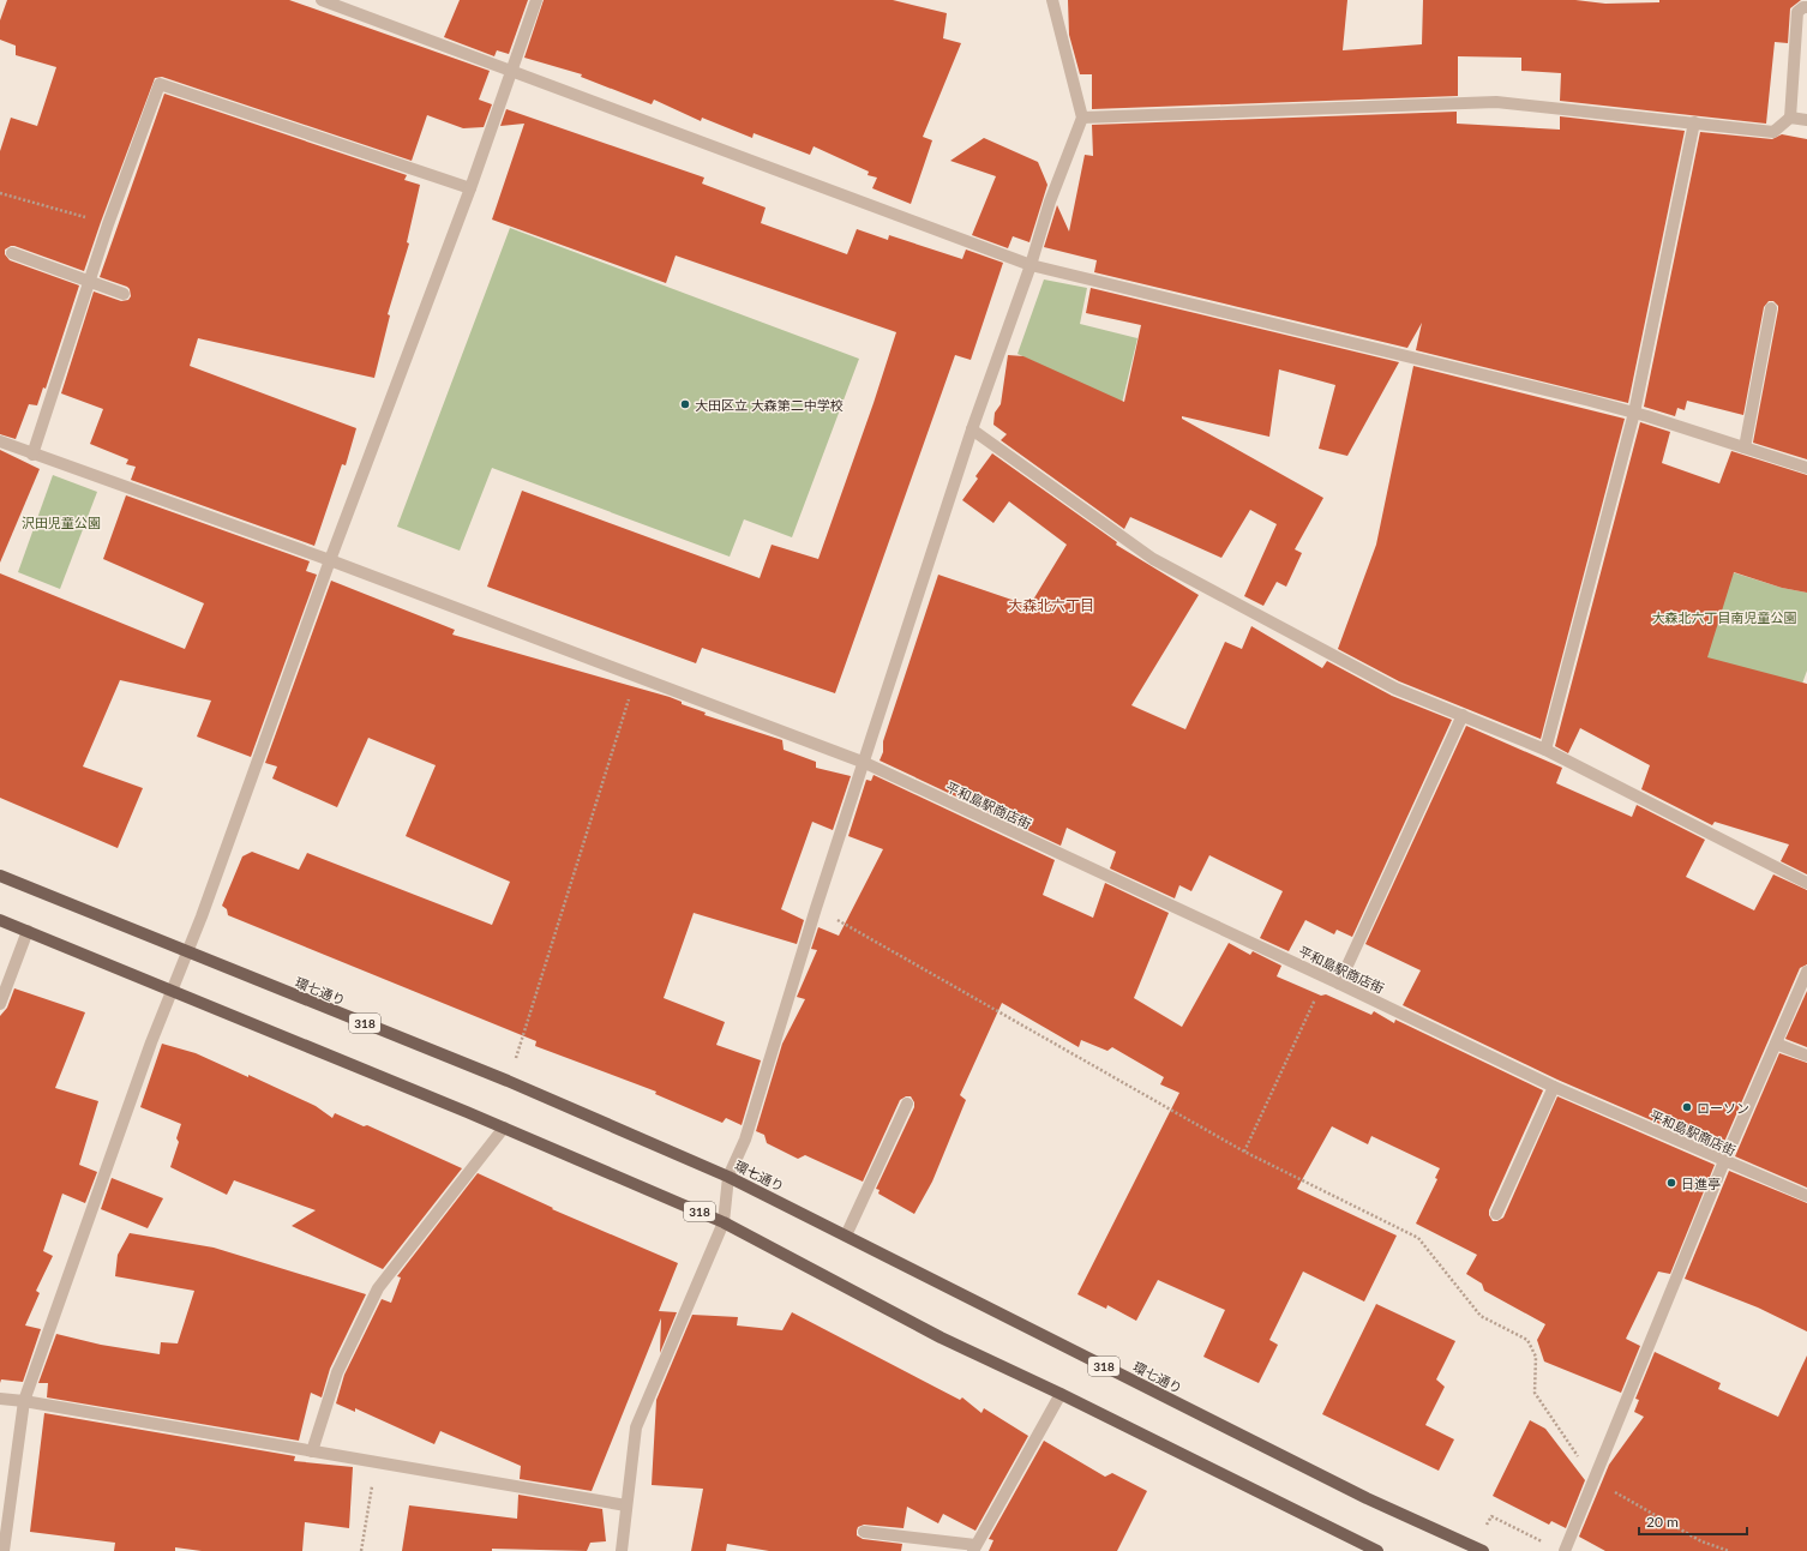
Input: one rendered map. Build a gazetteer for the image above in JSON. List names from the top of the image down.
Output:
{
  "streets": {
    "main road": ["環七通り", "318"],
    "street": ["平和島駅商店街"]
  },
  "districts": ["大森北六丁目"],
  "parks": ["沢田児童公園", "大森北六丁目南児童公園"],
  "places": ["大田区立 大森第二中学校", "ローソン", "日進亭"],
  "scale_bar": "20 m"
}
